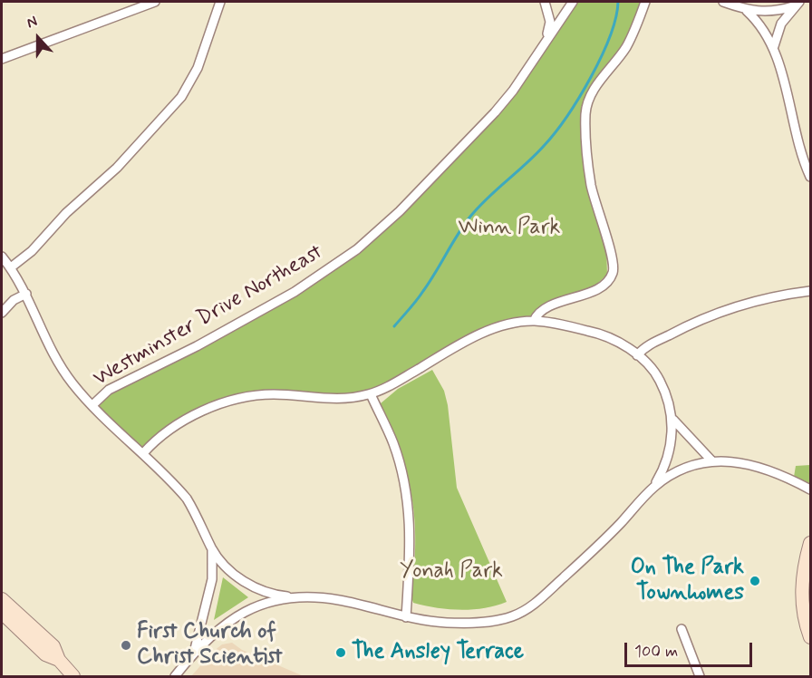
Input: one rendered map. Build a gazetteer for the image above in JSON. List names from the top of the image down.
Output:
{
  "streets": {
    "street": ["Westminster Drive Northeast"]
  },
  "parks": ["Winn Park", "Yonah Park"],
  "places": ["On The Park Townhomes", "First Church of Christ Scientist", "The Ansley Terrace"],
  "scale_bar": "100 m",
  "north": "top"
}
